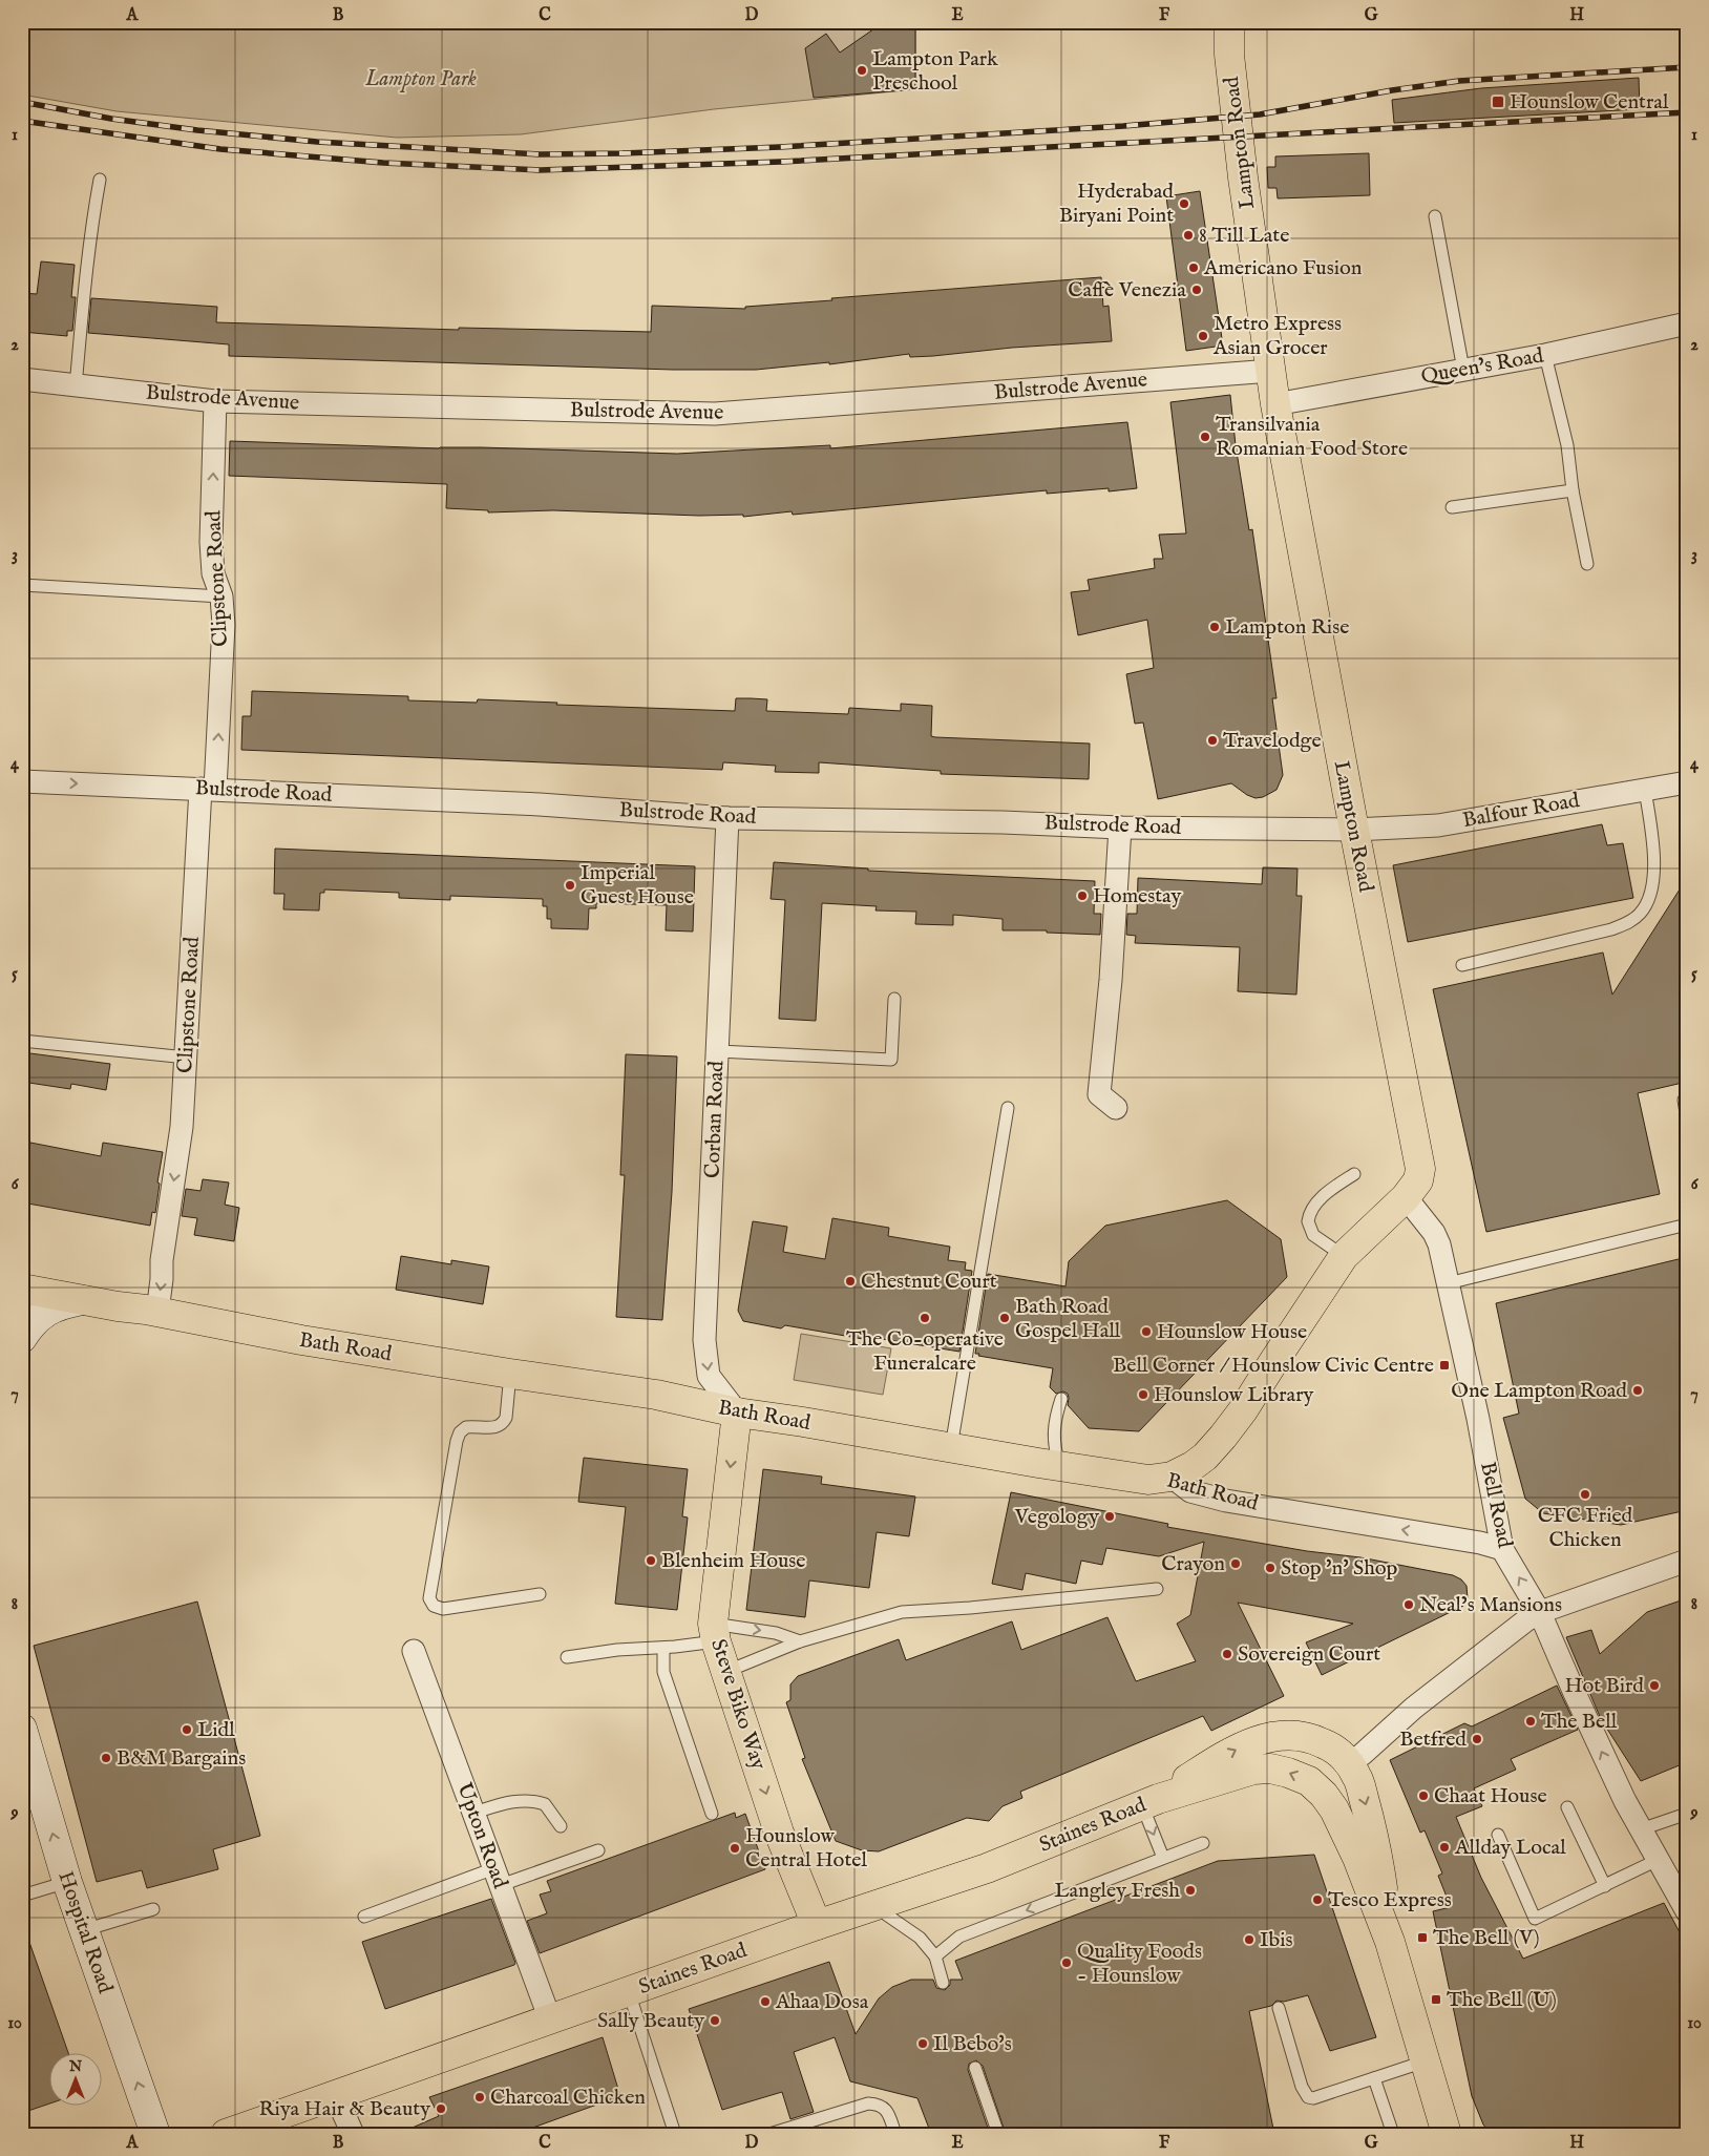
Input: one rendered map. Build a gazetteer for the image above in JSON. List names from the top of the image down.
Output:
{
  "streets": {
    "main road": [
      "Lampton Road",
      "Bath Road",
      "Steve Biko Way",
      "Staines Road"
    ],
    "street": [
      "Queen's Road",
      "Bulstrode Avenue",
      "Clipstone Road",
      "Bulstrode Road",
      "Balfour Road",
      "Corban Road",
      "Bell Road",
      "Upton Road",
      "Hospital Road"
    ]
  },
  "crossings": [
    ["Lampton Road", "Queen's Road"],
    ["Lampton Road", "Bulstrode Avenue"],
    ["Lampton Road", "Bulstrode Road"],
    ["Lampton Road", "Balfour Road"],
    ["Lampton Road", "Bath Road"],
    ["Lampton Road", "Bell Road"],
    ["Bulstrode Avenue", "Clipstone Road"],
    ["Clipstone Road", "Bulstrode Road"],
    ["Clipstone Road", "Bath Road"],
    ["Bulstrode Road", "Balfour Road"],
    ["Bulstrode Road", "Corban Road"],
    ["Corban Road", "Bath Road"],
    ["Corban Road", "Steve Biko Way"],
    ["Bath Road", "Bell Road"],
    ["Bath Road", "Steve Biko Way"],
    ["Steve Biko Way", "Staines Road"],
    ["Staines Road", "Upton Road"]
  ],
  "one_way": [
    "Corban Road",
    "Bell Road",
    "Steve Biko Way",
    "Hospital Road"
  ],
  "parks": ["Lampton Park"],
  "places": {
    "other": [
      "Lampton Park Preschool",
      "Hyderabad Biryani Point",
      "8 Till Late",
      "Americano Fusion",
      "Caffè Venezia",
      "Metro Express Asian Grocer",
      "Transilvania Romanian Food Store",
      "Lampton Rise",
      "Travelodge",
      "Imperial Guest House",
      "Homestay",
      "Chestnut Court",
      "The Co-operative Funeralcare",
      "Bath Road Gospel Hall",
      "Hounslow House",
      "One Lampton Road",
      "Hounslow Library",
      "CFC Fried Chicken",
      "Vegology",
      "Blenheim House",
      "Crayon",
      "Stop 'n' Shop",
      "Neal’s Mansions",
      "Sovereign Court",
      "Hot Bird",
      "The Bell",
      "Lidl",
      "Betfred",
      "B&M Bargains",
      "Chaat House",
      "Allday Local",
      "Hounslow Central Hotel",
      "Langley Fresh",
      "Tesco Express",
      "Ibis",
      "Quality Foods - Hounslow",
      "Ahaa Dosa",
      "Sally Beauty",
      "Il Bebo's",
      "Charcoal Chicken",
      "Riya Hair & Beauty"
    ],
    "transit": [
      "Hounslow Central",
      "Bell Corner / Hounslow Civic Centre",
      "The Bell (V)",
      "The Bell (U)"
    ]
  },
  "north": "top",
  "grid": {
    "columns": [
      "A",
      "B",
      "C",
      "D",
      "E",
      "F",
      "G",
      "H"
    ],
    "rows": [
      "1",
      "2",
      "3",
      "4",
      "5",
      "6",
      "7",
      "8",
      "9",
      "10"
    ]
  }
}
